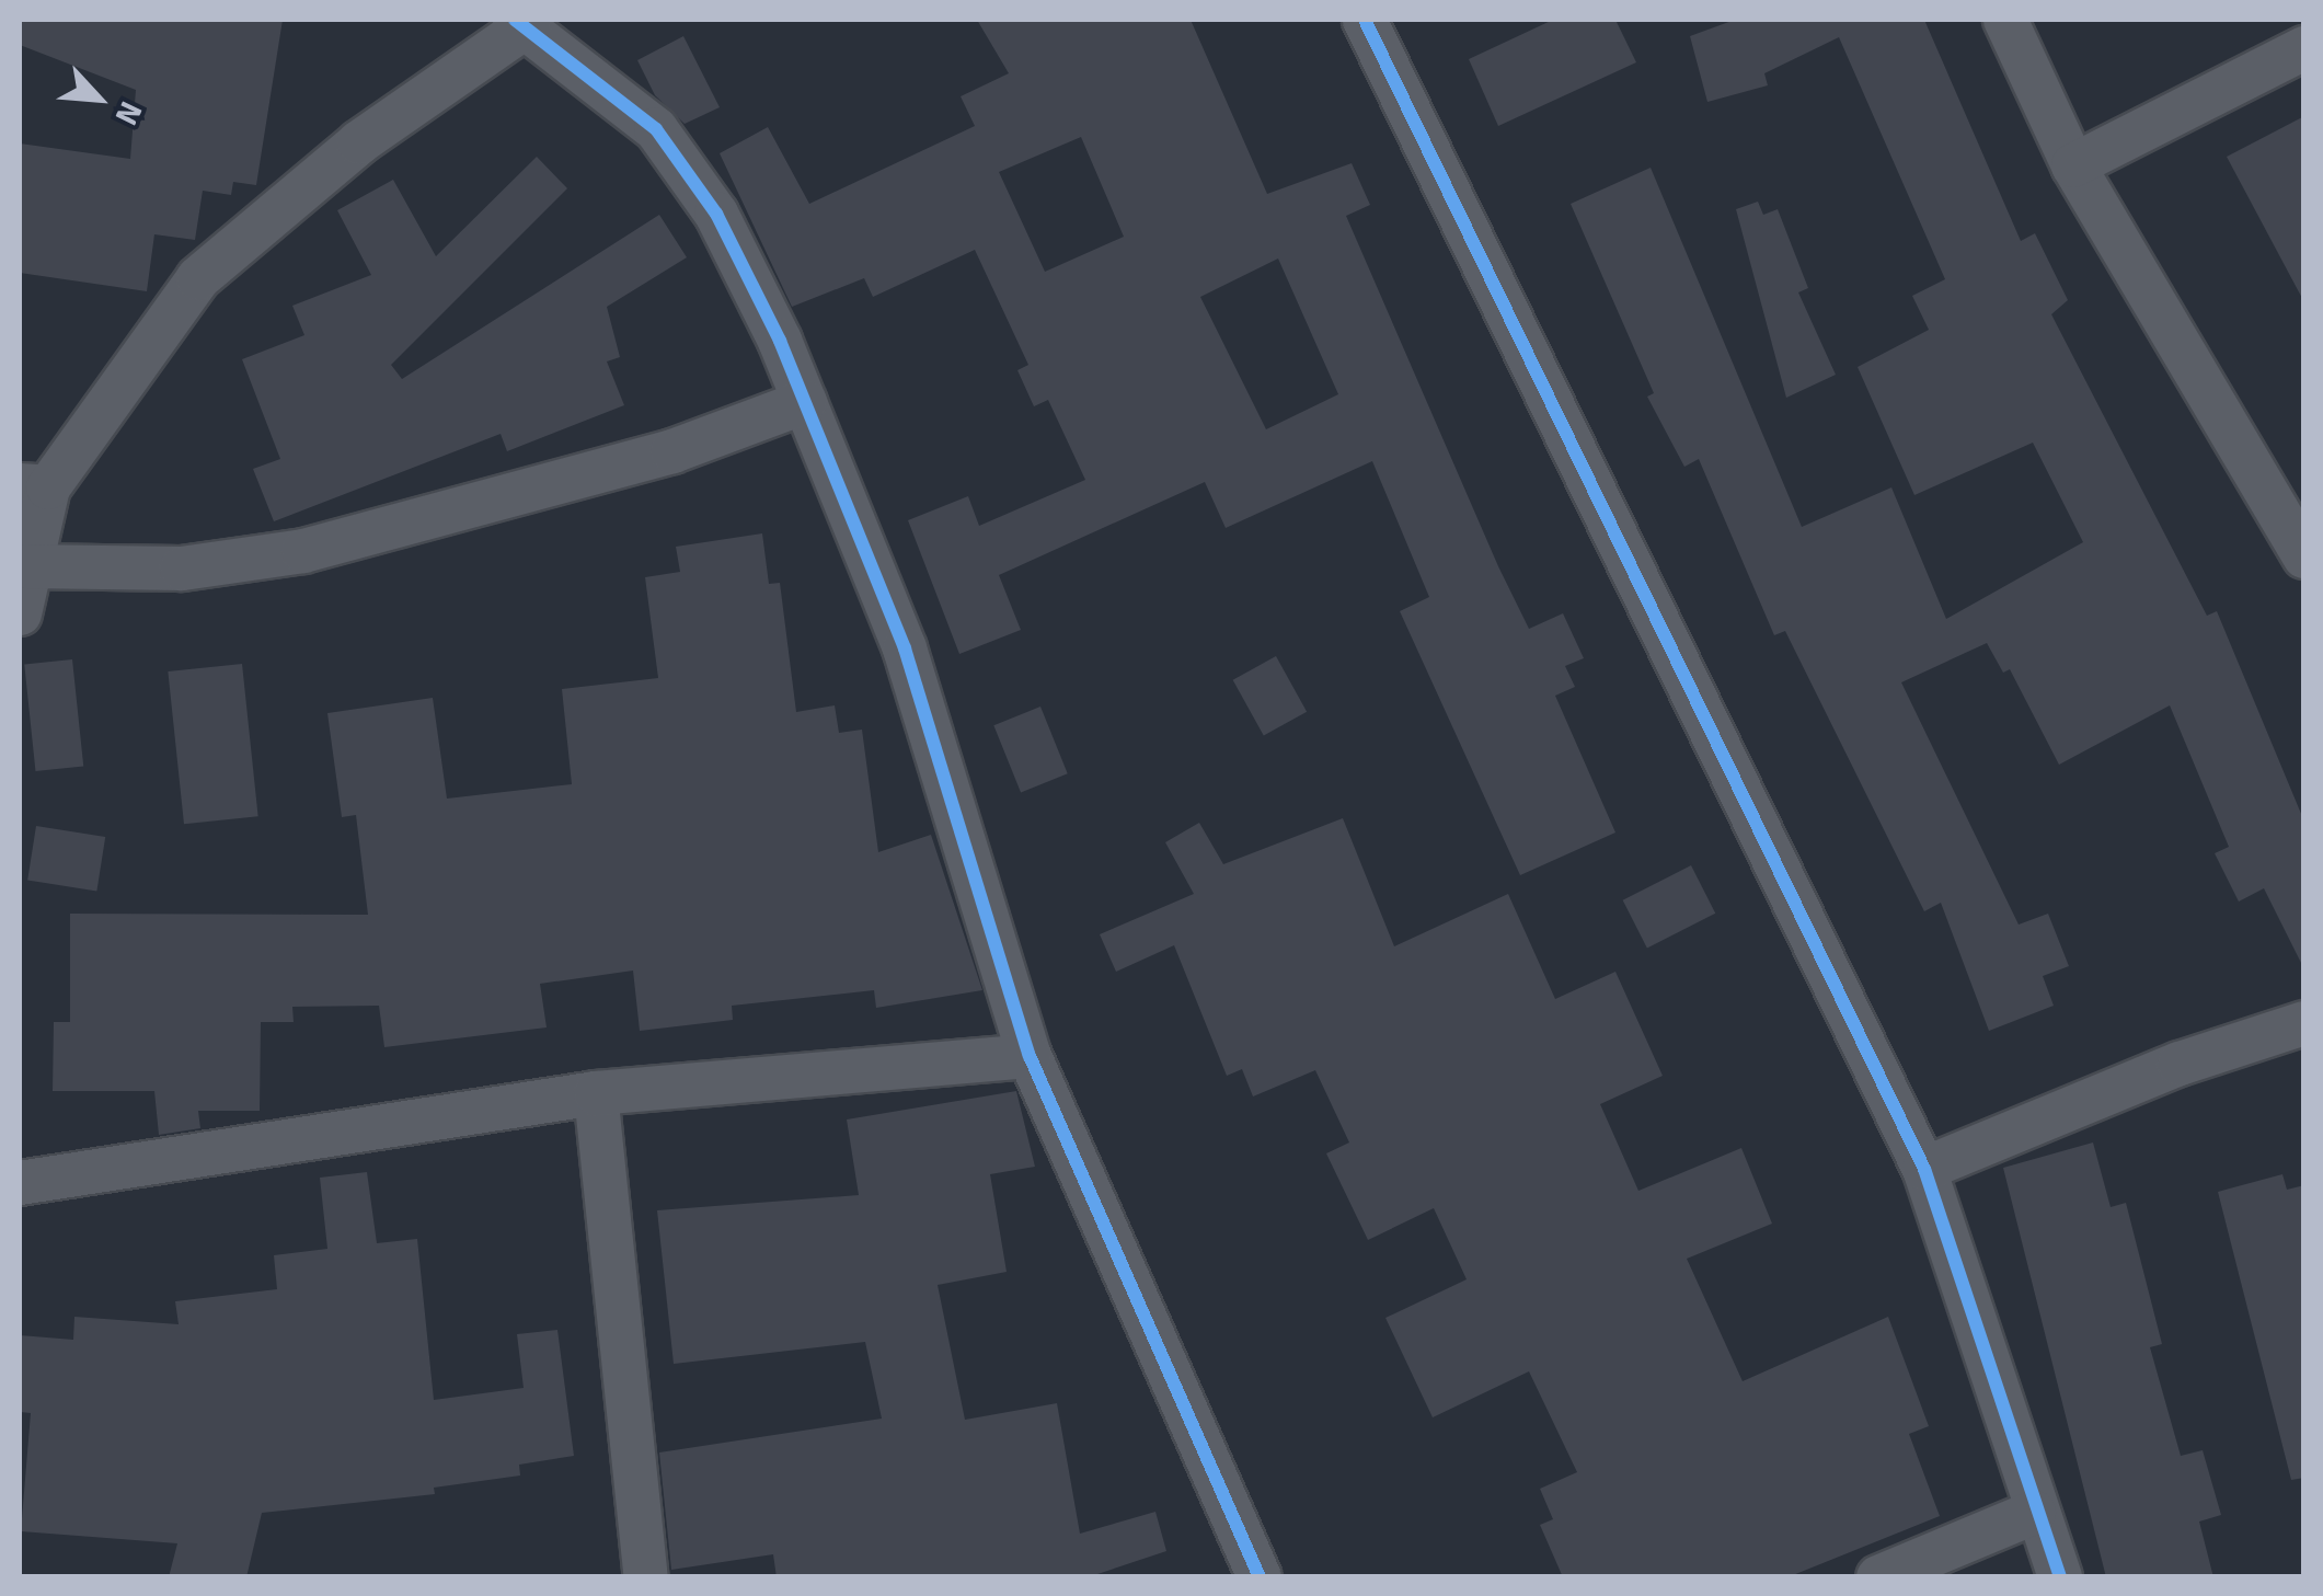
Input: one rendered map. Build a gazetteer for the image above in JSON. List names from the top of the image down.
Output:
{
  "north": "bottom right"
}
